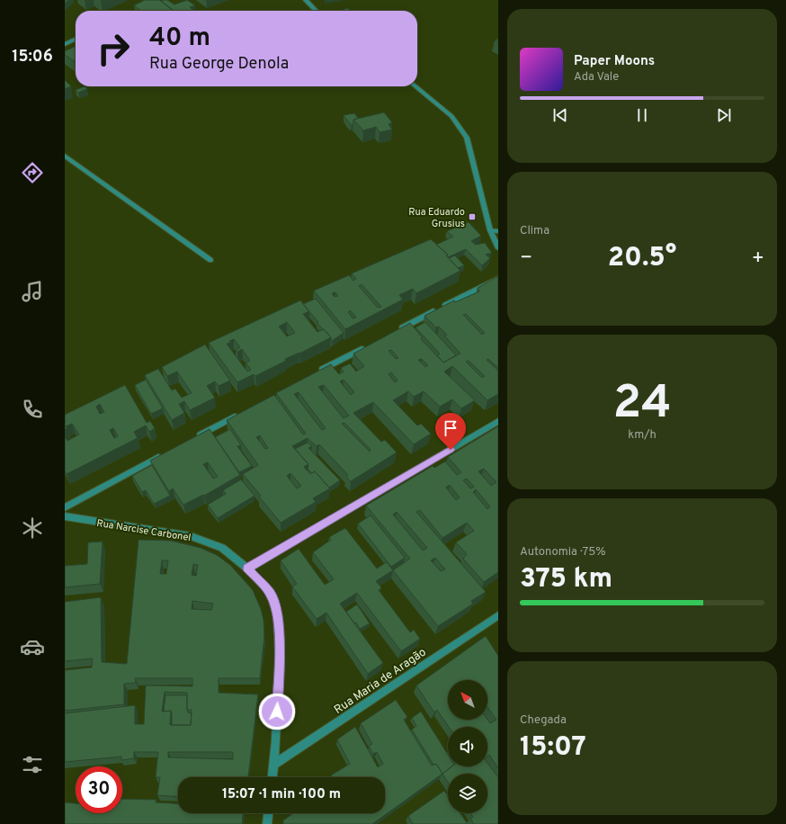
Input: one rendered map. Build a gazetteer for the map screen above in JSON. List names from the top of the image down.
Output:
{
  "streets": {
    "street": ["Rua Narcise Carbonel", "Rua Maria de Aragão"]
  },
  "crossings": [
    ["Rua Narcise Carbonel", "Rua Maria de Aragão"]
  ],
  "places": {
    "transit": ["Rua Eduardo Grusius"]
  },
  "north": "top left",
  "page": {
    "tabs": "15:06",
    "turn": ["40 m", "Rua George Denola"],
    "song": ["Paper Moons", "Ada Vale"],
    "tile": [
      "Clima",
      ["24", "km/h"],
      ["Autonomia · 75%", "375 km"],
      ["Chegada", "15:07"]
    ],
    "heat": ["−", "20.5°", "+"],
    "limit": "30",
    "trip": "15:07 · 1 min · 100 m"
  }
}
